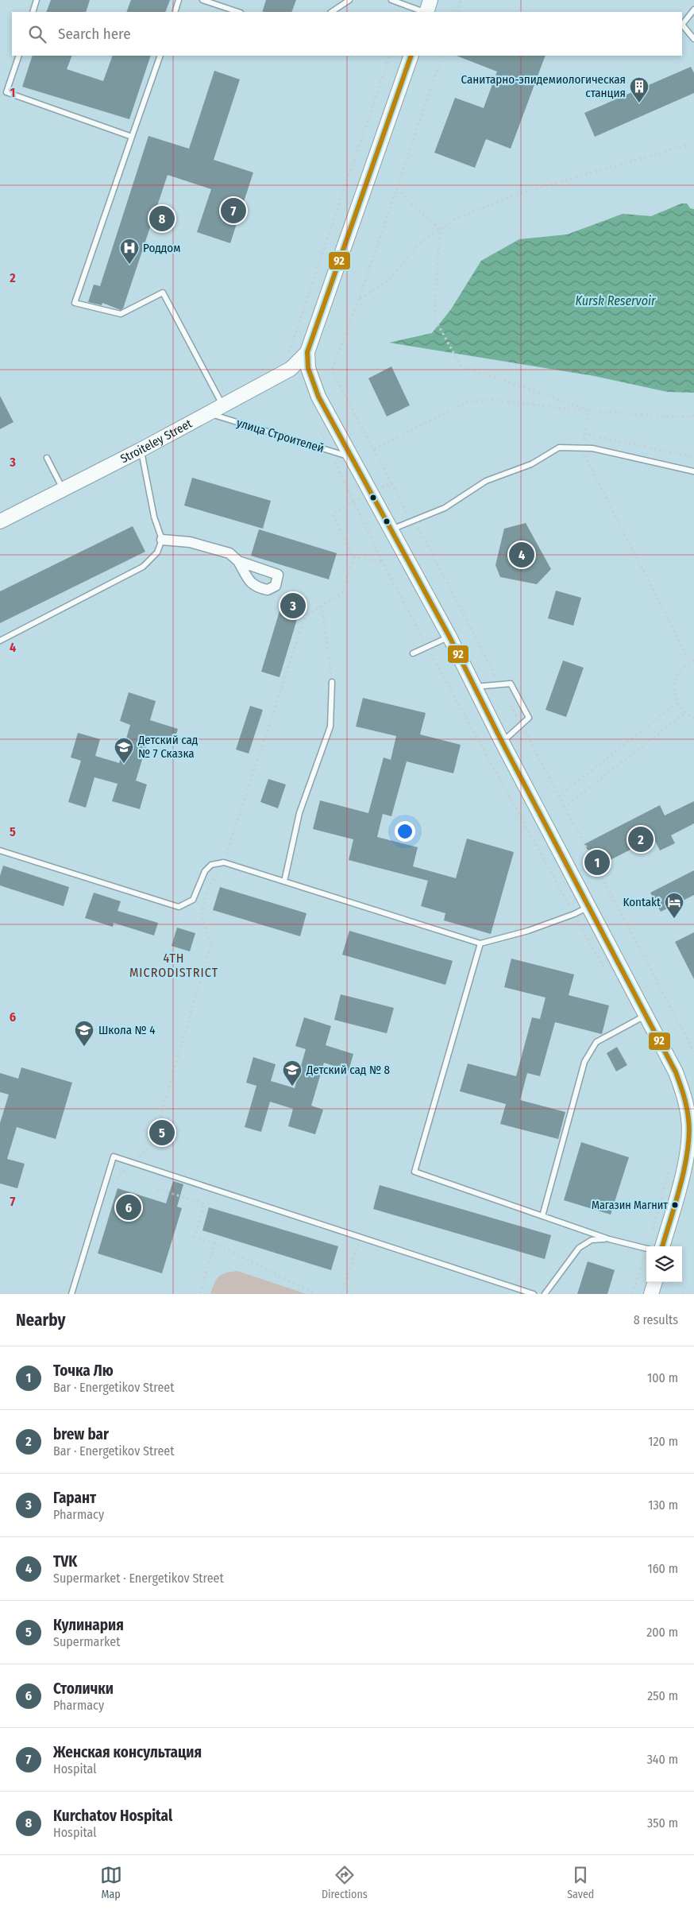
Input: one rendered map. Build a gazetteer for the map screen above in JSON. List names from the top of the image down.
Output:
{
  "streets": {
    "main road": ["Stroiteley Street"],
    "lane": ["улица Строителей"]
  },
  "crossings": [
    ["улица Строителей", "Stroiteley Street"]
  ],
  "districts": ["4TH MICRODISTRICT"],
  "water": ["Kursk Reservoir"],
  "places": {
    "building": ["Санитарно-эпидемиологическая станция"],
    "hospital": ["Роддом"],
    "school or university": ["Детский сад № 7 Сказка", "Школа № 4", "Детский сад № 8"],
    "hotel": ["Kontakt"],
    "other": ["Магазин Магнит"]
  },
  "lines": ["transit line 92"],
  "page": {
    "search": "Search here",
    "pins": [
      "7",
      "8",
      "4",
      "3",
      "2",
      "1",
      "5",
      "6"
    ],
    "heading": ["Nearby", "8 results"],
    "list": [
      {
        "mark": "1",
        "name": "Точка Лю",
        "note": "Bar · Energetikov Street",
        "value": "100 m"
      },
      {
        "mark": "2",
        "name": "brew bar",
        "note": "Bar · Energetikov Street",
        "value": "120 m"
      },
      {
        "mark": "3",
        "name": "Гарант",
        "note": "Pharmacy",
        "value": "130 m"
      },
      {
        "mark": "4",
        "name": "TVK",
        "note": "Supermarket · Energetikov Street",
        "value": "160 m"
      },
      {
        "mark": "5",
        "name": "Кулинария",
        "note": "Supermarket",
        "value": "200 m"
      },
      {
        "mark": "6",
        "name": "Столички",
        "note": "Pharmacy",
        "value": "250 m"
      },
      {
        "mark": "7",
        "name": "Женская консультация",
        "note": "Hospital",
        "value": "340 m"
      },
      {
        "mark": "8",
        "name": "Kurchatov Hospital",
        "note": "Hospital",
        "value": "350 m"
      }
    ],
    "nav": ["Map", "Directions", "Saved"]
  },
  "grid": {
    "rows": [
      "1",
      "2",
      "3",
      "4",
      "5",
      "6",
      "7"
    ]
  }
}
